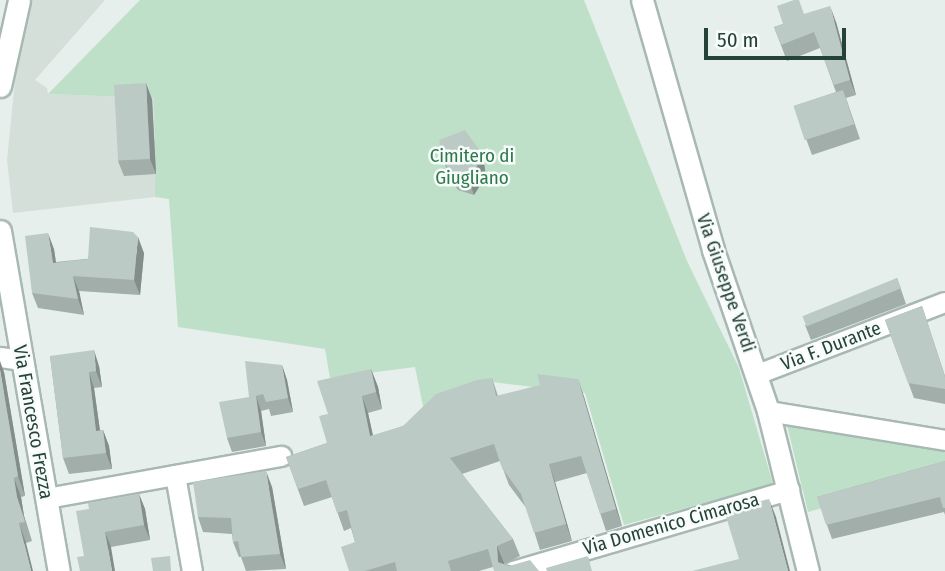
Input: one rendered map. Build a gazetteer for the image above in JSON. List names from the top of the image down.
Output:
{
  "streets": {
    "street": [
      "Via Giuseppe Verdi",
      "Via F. Durante",
      "Via Francesco Frezza",
      "Via Domenico Cimarosa"
    ]
  },
  "crossings": [
    ["Via Giuseppe Verdi", "Via F. Durante"],
    ["Via Giuseppe Verdi", "Via Domenico Cimarosa"]
  ],
  "parks": ["Cimitero di Giugliano"],
  "scale_bar": "50 m"
}
